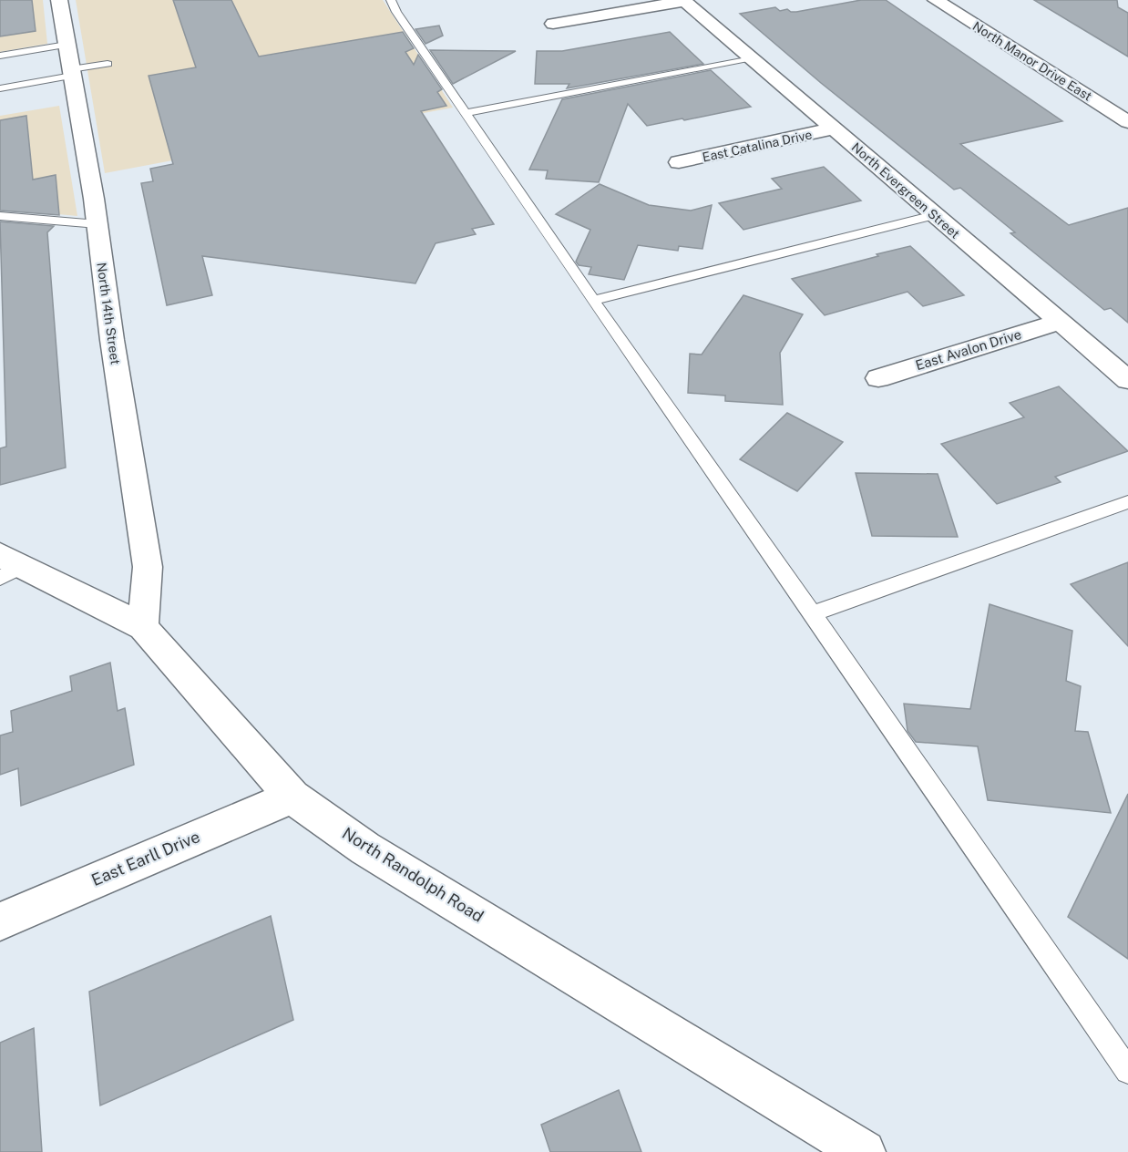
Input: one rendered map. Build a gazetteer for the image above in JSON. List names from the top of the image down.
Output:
{
  "streets": {
    "street": [
      "North Manor Drive East",
      "East Catalina Drive",
      "North Evergreen Street",
      "North 14th Street",
      "East Avalon Drive",
      "East Earll Drive",
      "North Randolph Road"
    ]
  },
  "crossings": [
    ["East Catalina Drive", "North Evergreen Street"],
    ["North Evergreen Street", "East Avalon Drive"],
    ["North 14th Street", "North Randolph Road"],
    ["East Earll Drive", "North Randolph Road"]
  ]
}
